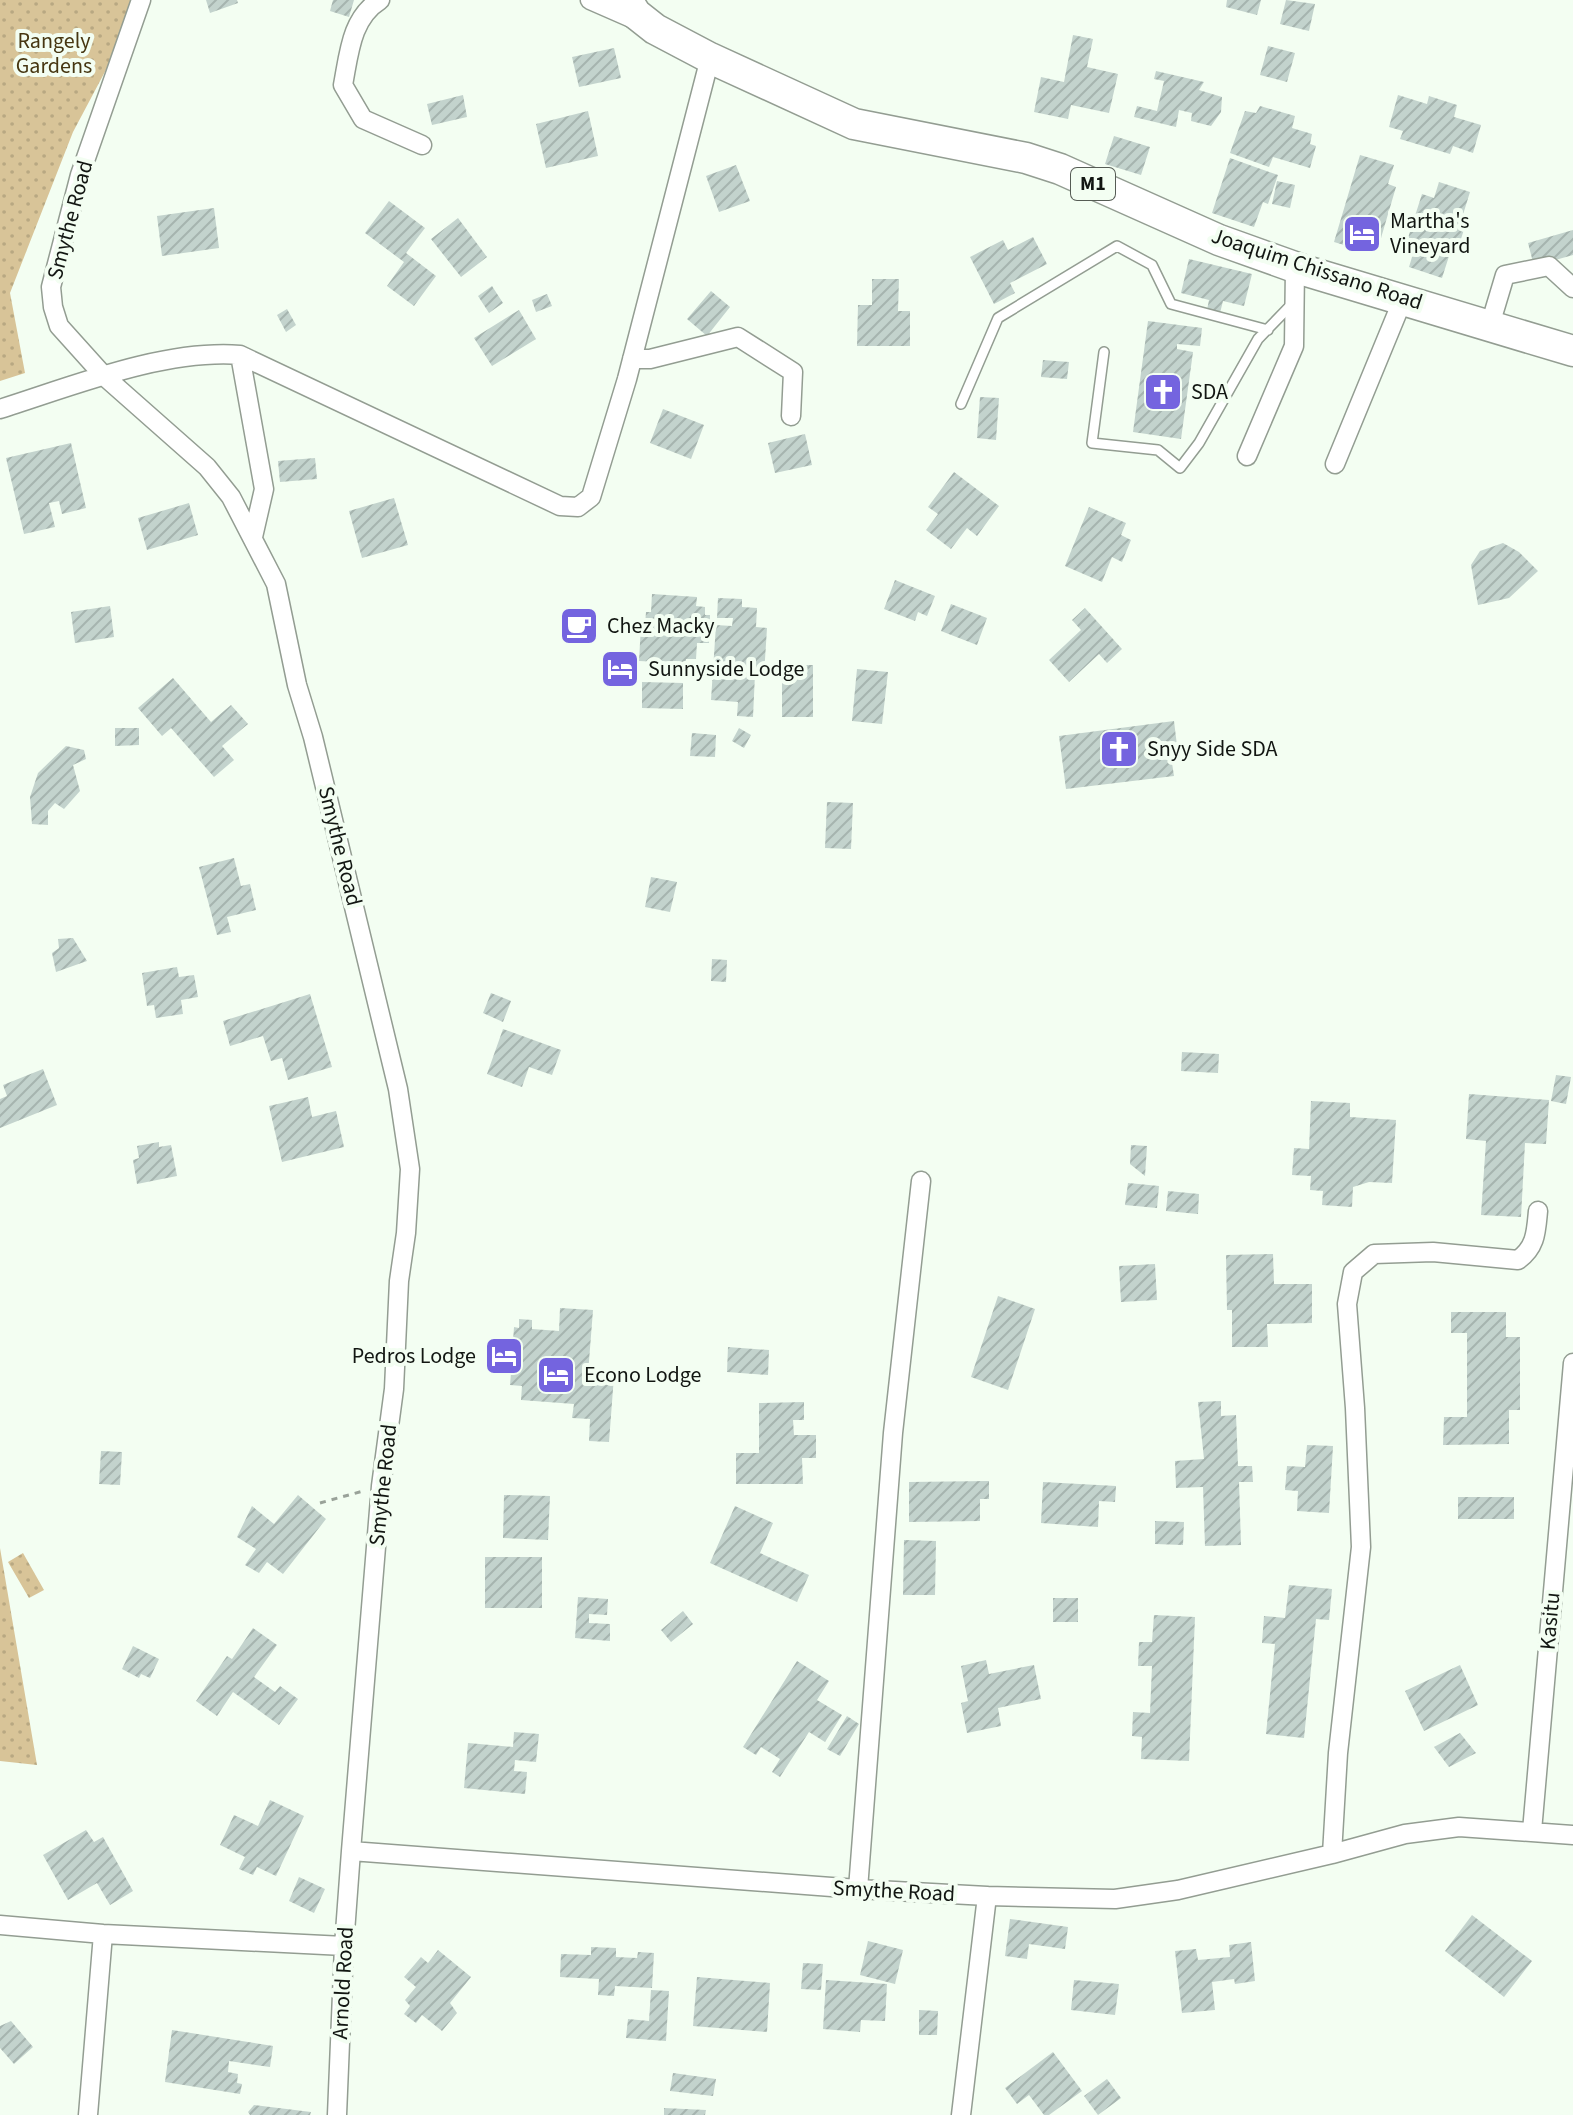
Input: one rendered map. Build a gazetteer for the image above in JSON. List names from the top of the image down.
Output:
{
  "streets": {
    "highway": ["M1", "Joaquim Chissano Road"],
    "street": ["Smythe Road", "Kasitu", "Arnold Road"]
  },
  "crossings": [
    ["Smythe Road", "Kasitu"],
    ["Smythe Road", "Arnold Road"]
  ],
  "parks": ["Rangely Gardens"],
  "places": {
    "hotel": [
      "Martha's Vineyard",
      "Sunnyside Lodge",
      "Pedros Lodge",
      "Econo Lodge"
    ],
    "church": ["SDA", "Snyy Side SDA"],
    "cafe": ["Chez Macky"]
  }
}
